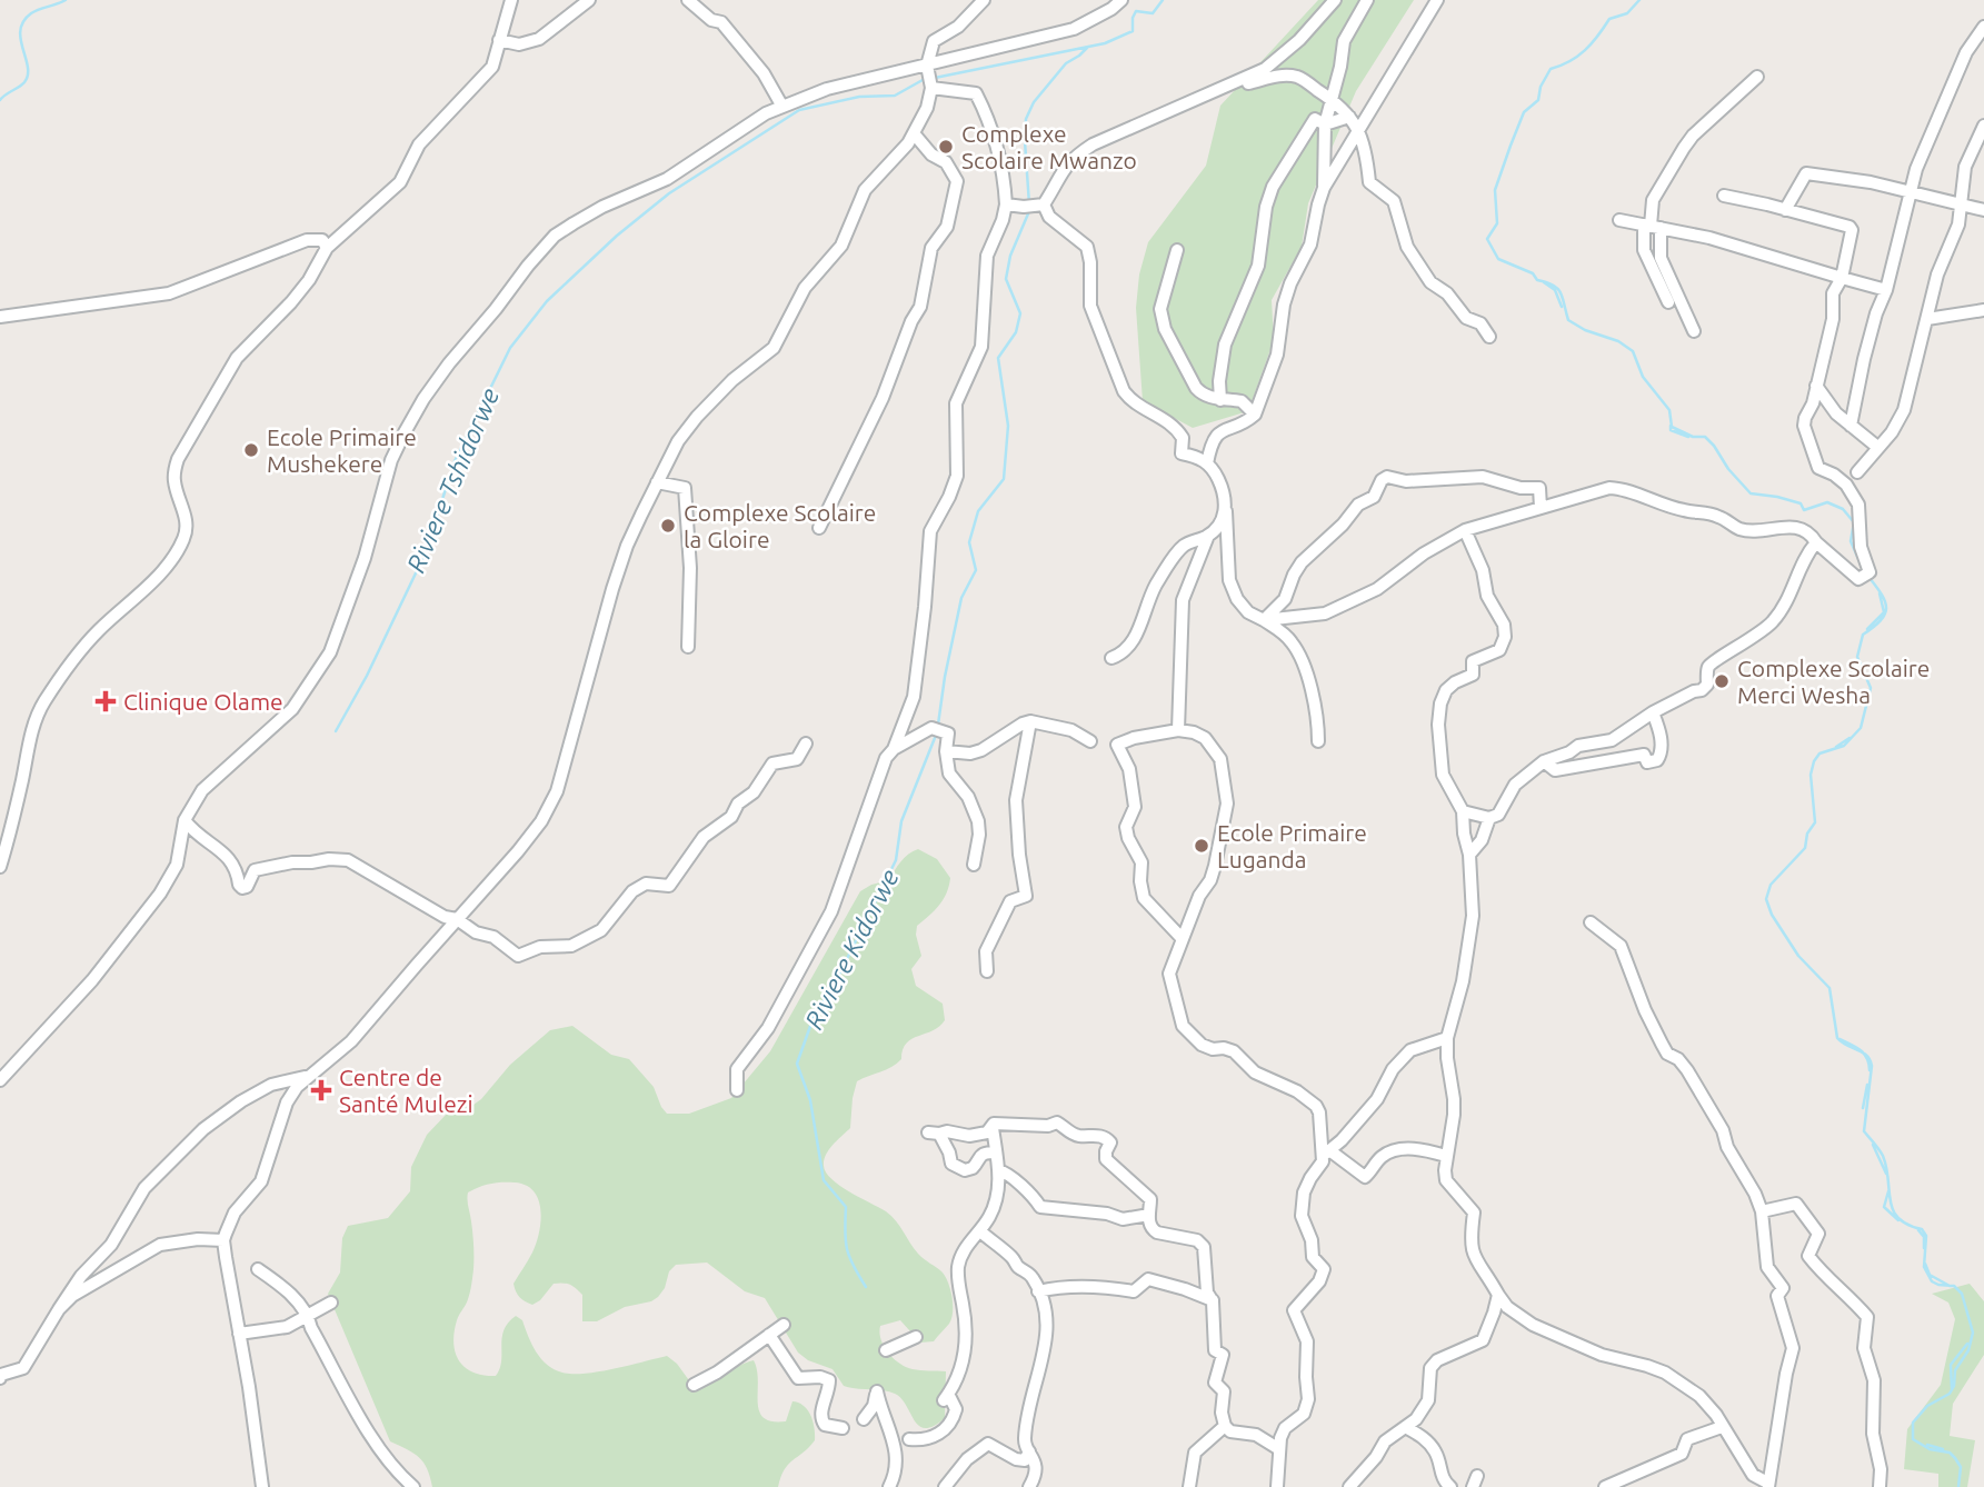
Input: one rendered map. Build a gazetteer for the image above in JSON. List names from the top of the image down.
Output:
{
  "water": ["Riviere Tshidorwe", "Riviere Kidorwe"],
  "places": {
    "other": [
      "Complexe Scolaire Mwanzo",
      "Ecole Primaire Mushekere",
      "Complexe Scolaire la Gloire",
      "Complexe Scolaire Merci Wesha",
      "Ecole Primaire Luganda"
    ],
    "health": ["Clinique Olame", "Centre de Santé Mulezi"]
  }
}
